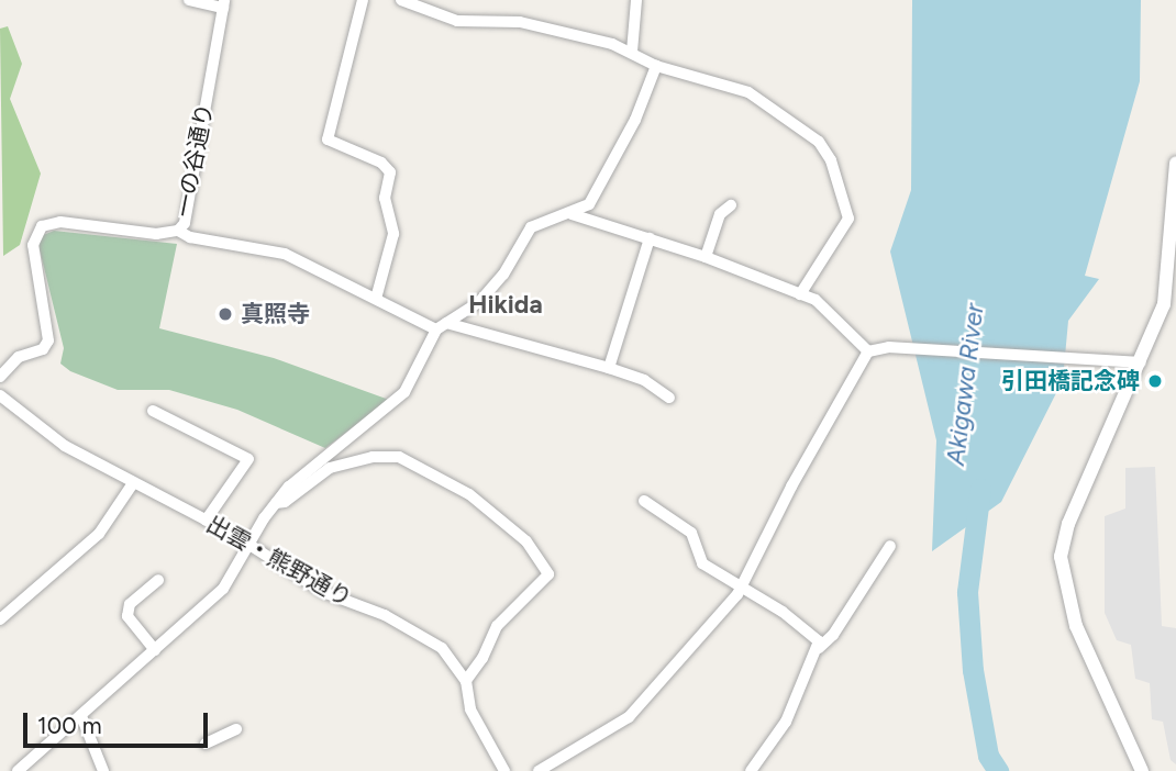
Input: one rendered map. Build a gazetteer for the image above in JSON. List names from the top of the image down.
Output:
{
  "streets": {
    "street": ["一の谷通り", "出雲・熊野通り"]
  },
  "districts": ["Hikida"],
  "water": ["Akigawa River"],
  "places": ["真照寺", "引田橋記念碑"],
  "scale_bar": "100 m"
}
